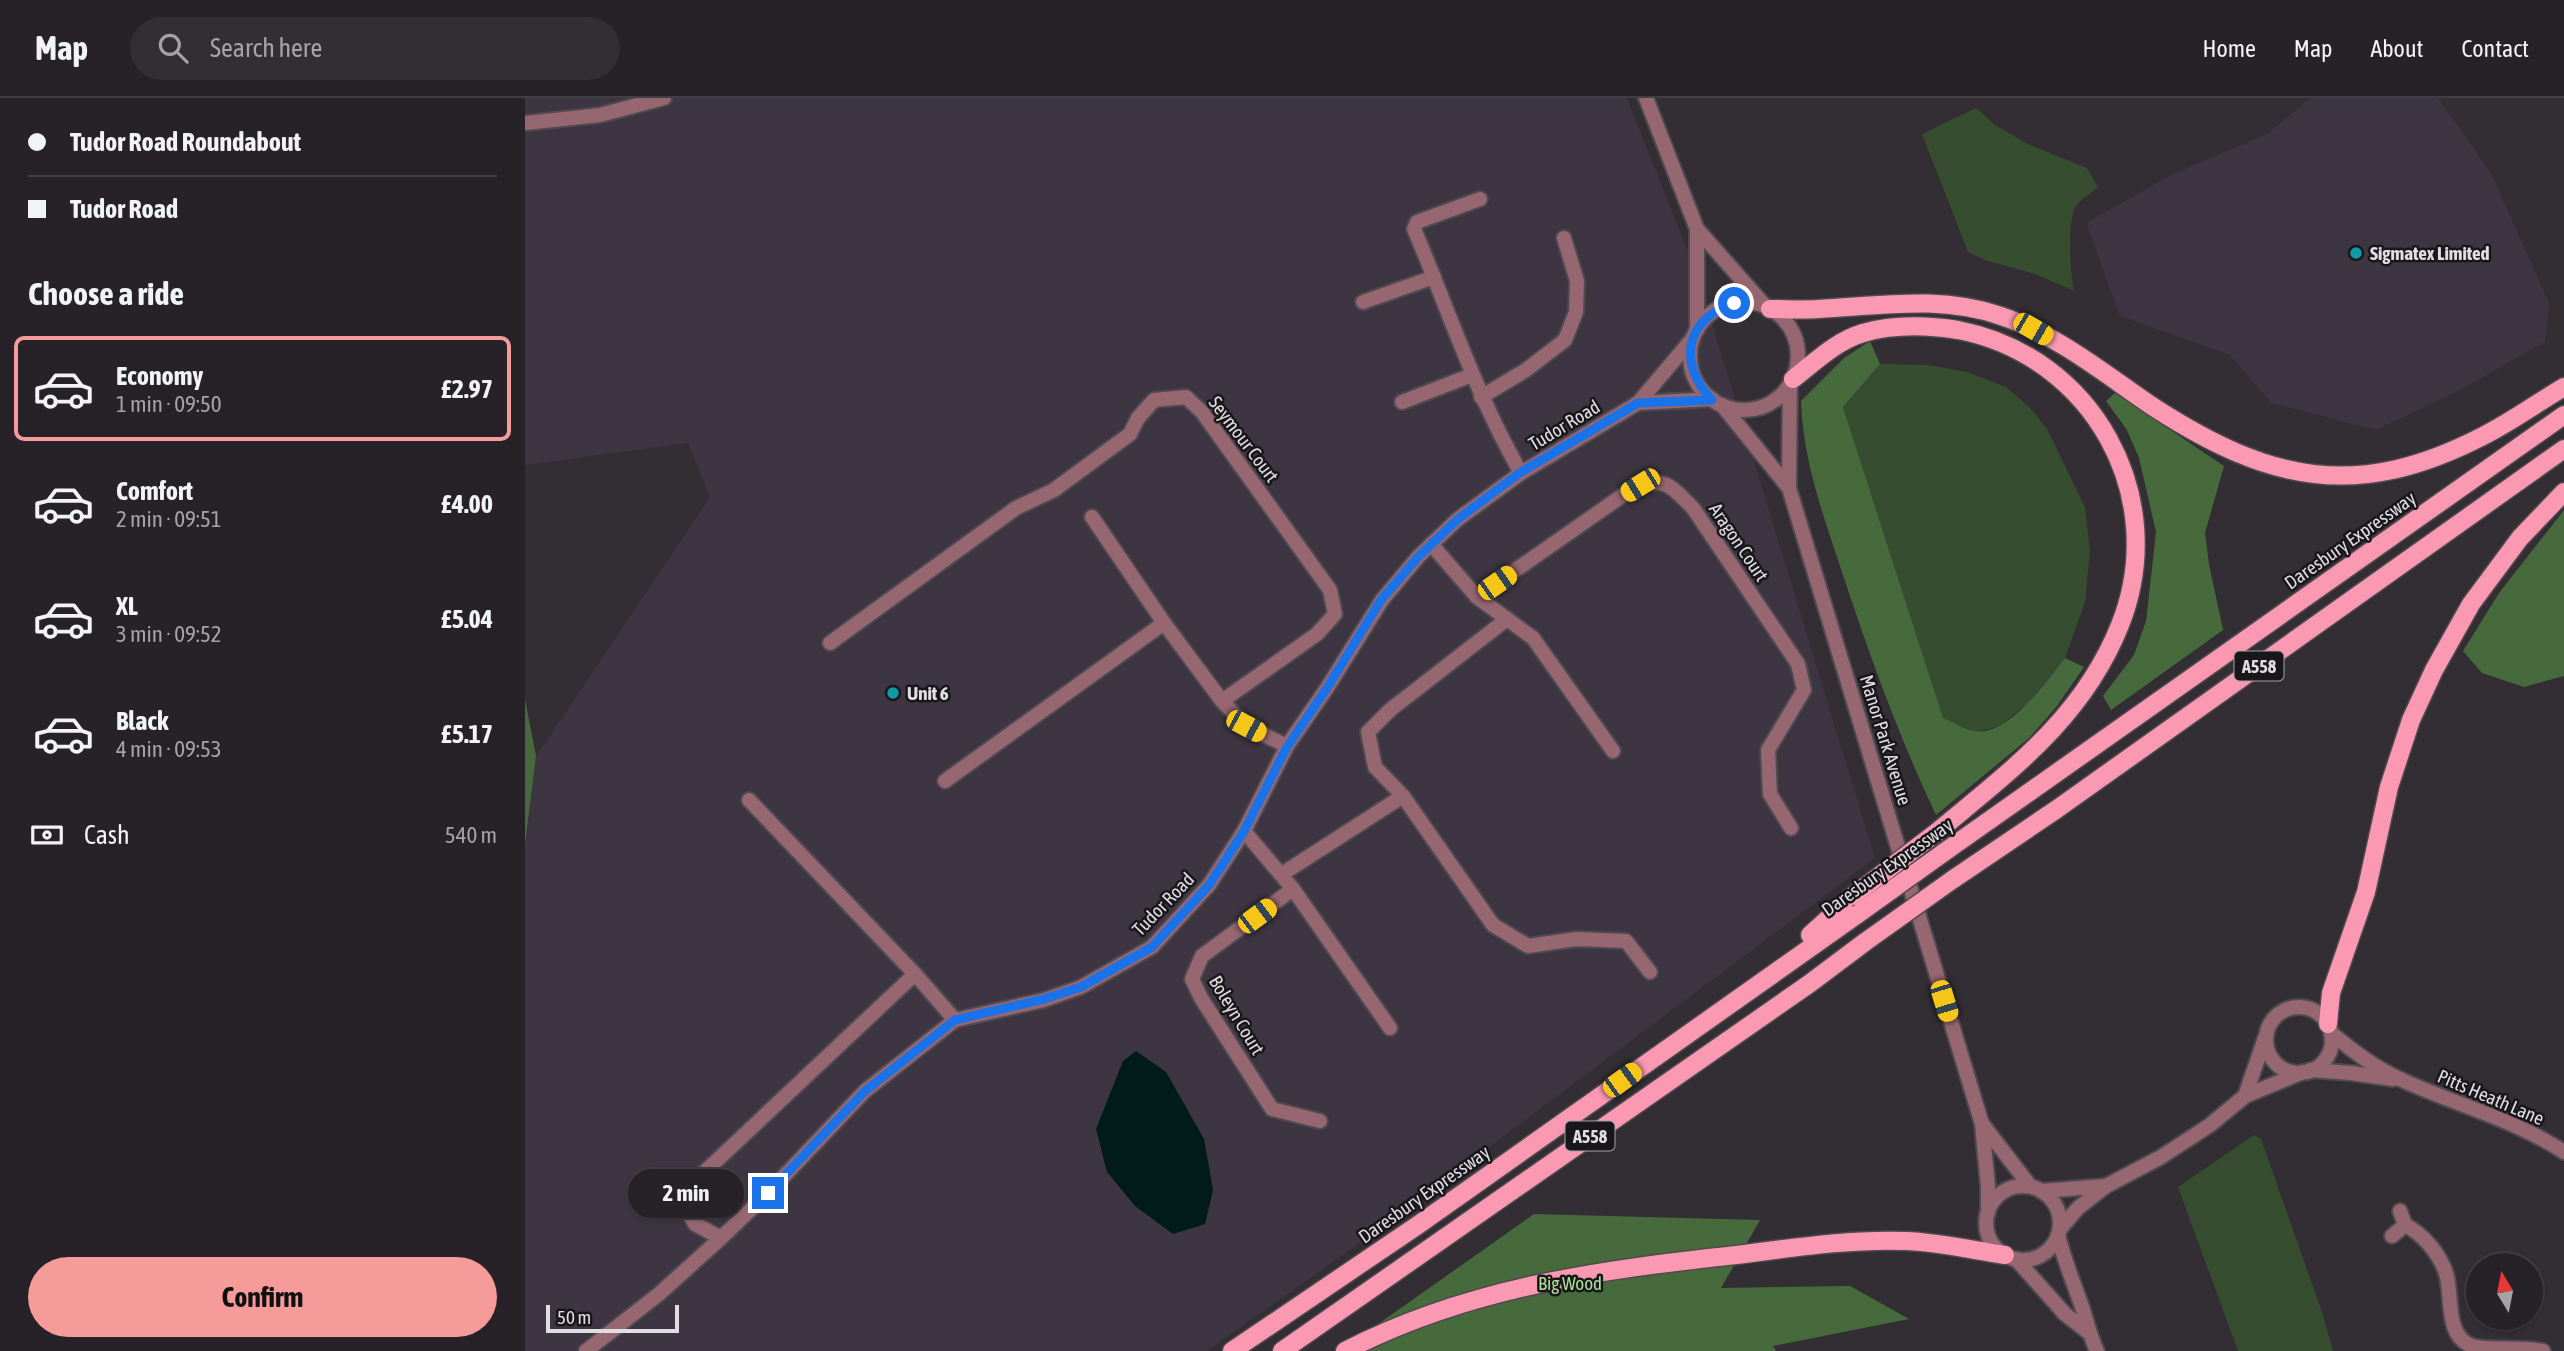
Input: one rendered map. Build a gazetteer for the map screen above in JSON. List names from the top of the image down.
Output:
{
  "streets": {
    "main road": ["Daresbury Expressway", "A558"],
    "street": [
      "Tudor Road",
      "Seymour Court",
      "Aragon Court",
      "Manor Park Avenue",
      "Boleyn Court",
      "Pitts Heath Lane"
    ]
  },
  "crossings": [
    ["Tudor Road", "Manor Park Avenue"],
    ["Manor Park Avenue", "Pitts Heath Lane"]
  ],
  "parks": ["Big Wood"],
  "places": ["Sigmatex Limited", "Unit 6"],
  "scale_bar": "50 m",
  "north": "top",
  "page": {
    "header": "Map",
    "search": "Search here",
    "nav": [
      "Home",
      "Map",
      "About",
      "Contact"
    ],
    "banner": ["Tudor Road Roundabout", "Tudor Road"],
    "heading": "Choose a ride",
    "list": [
      {
        "name": "Economy",
        "note": "1 min · 09:50",
        "value": "£2.97"
      },
      {
        "name": "Comfort",
        "note": "2 min · 09:51",
        "value": "£4.00"
      },
      {
        "name": "XL",
        "note": "3 min · 09:52",
        "value": "£5.04"
      },
      {
        "name": "Black",
        "note": "4 min · 09:53",
        "value": "£5.17"
      }
    ],
    "pay": ["Cash", "540 m"],
    "bubble": "2 min",
    "buttons": "Confirm",
    "scale": "50 m"
  }
}
